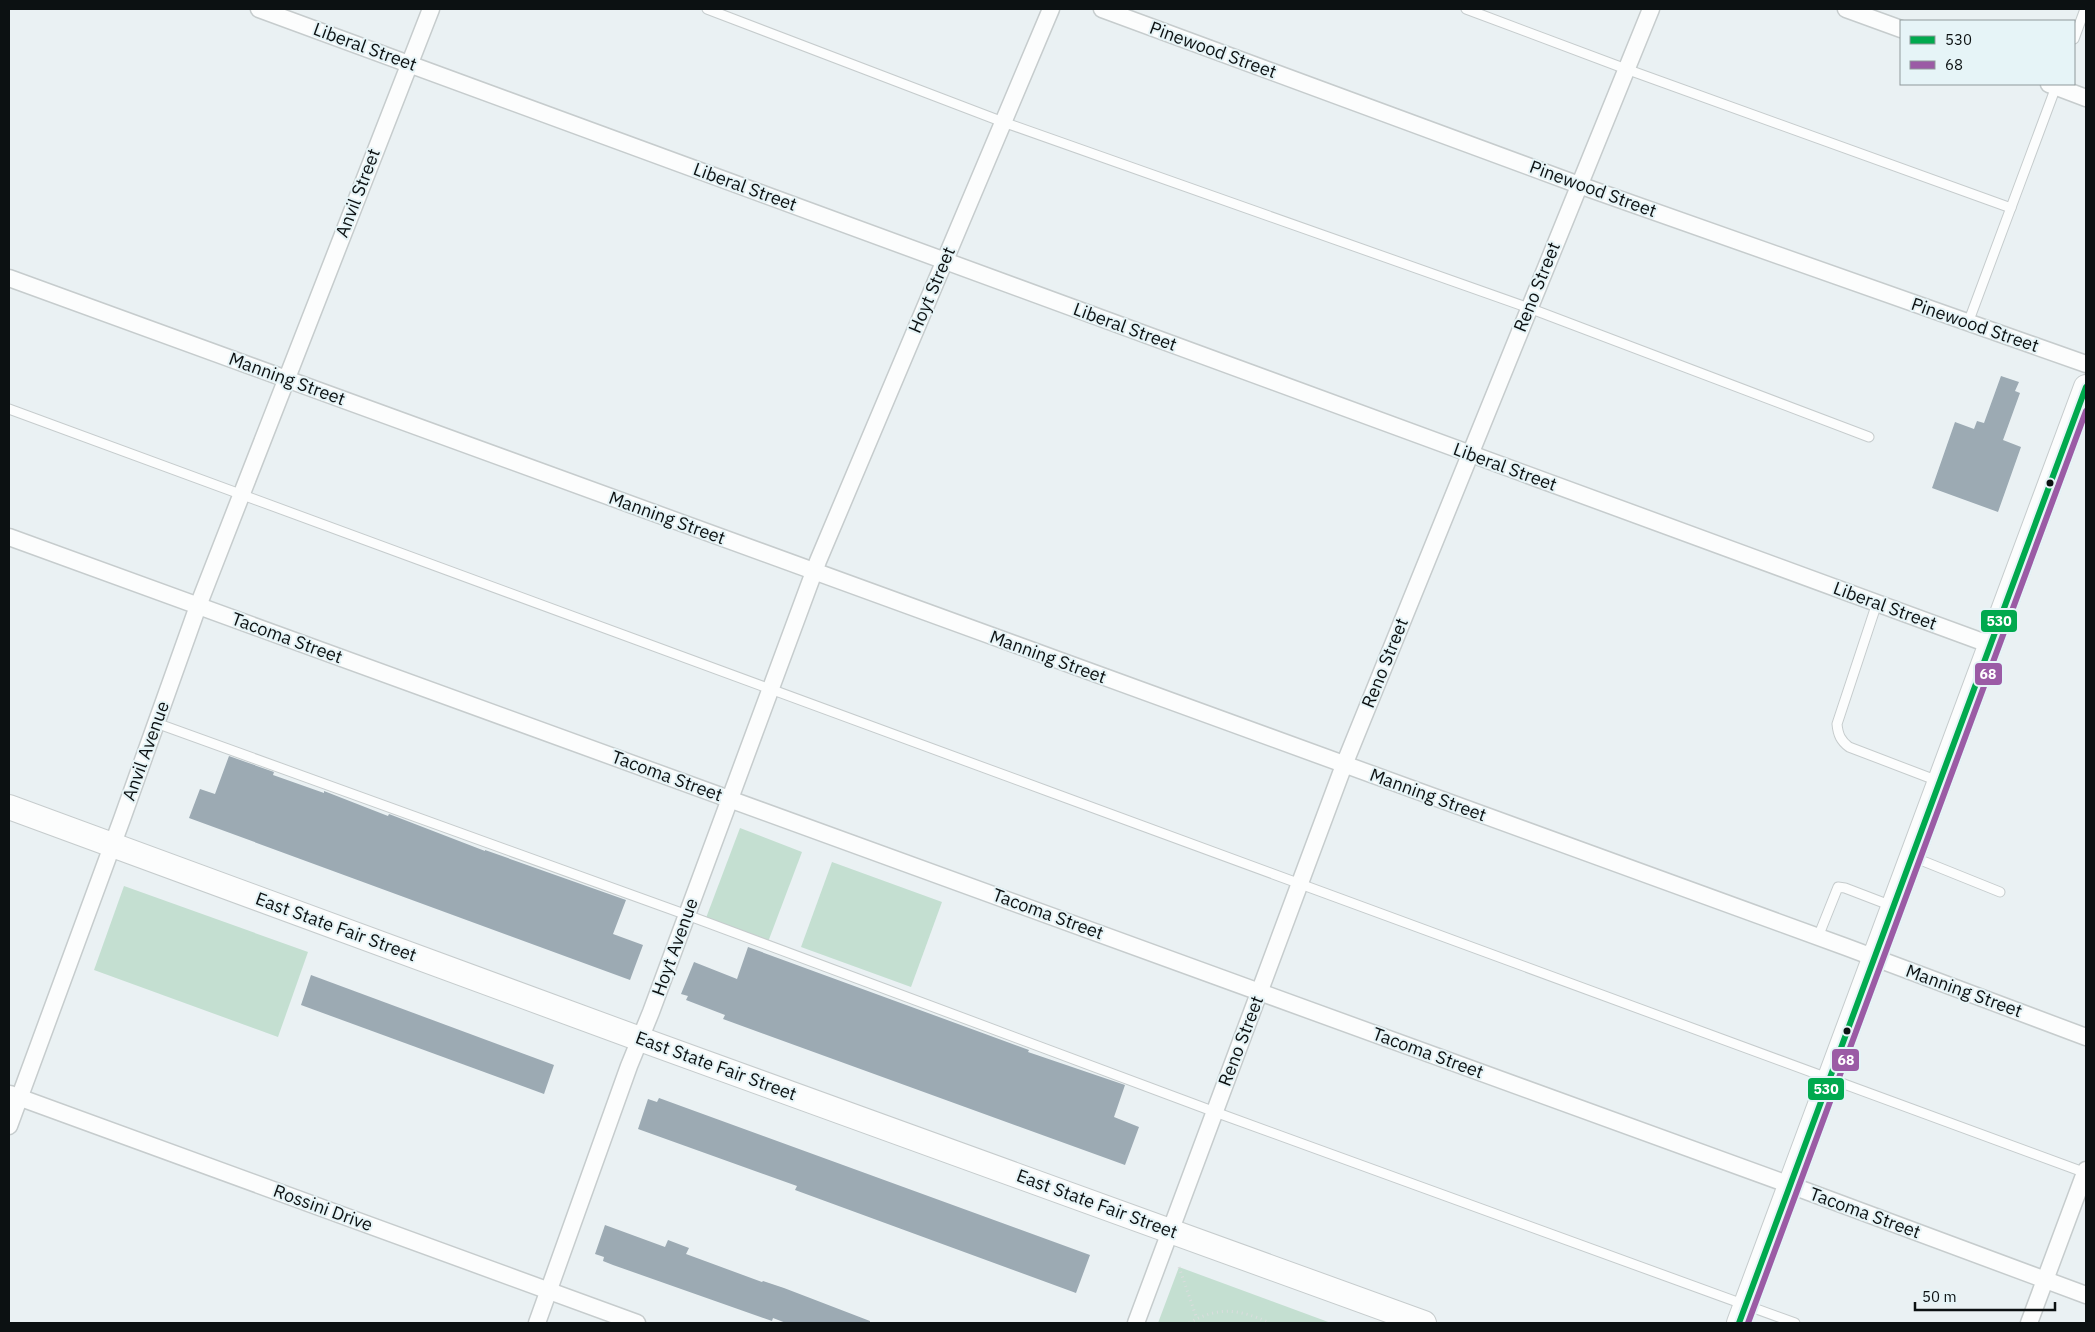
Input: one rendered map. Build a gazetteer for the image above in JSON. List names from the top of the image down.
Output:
{
  "streets": {
    "street": [
      "Liberal Street",
      "Pinewood Street",
      "Anvil Street",
      "Reno Street",
      "Hoyt Street",
      "Manning Street",
      "Tacoma Street",
      "Anvil Avenue",
      "East State Fair Street",
      "Hoyt Avenue",
      "Rossini Drive"
    ]
  },
  "crossings": [
    ["Liberal Street", "Anvil Street"],
    ["Liberal Street", "Reno Street"],
    ["Liberal Street", "Hoyt Street"],
    ["Pinewood Street", "Reno Street"],
    ["Anvil Street", "Manning Street"],
    ["Anvil Street", "Anvil Avenue"],
    ["Reno Street", "Manning Street"],
    ["Reno Street", "Tacoma Street"],
    ["Reno Street", "East State Fair Street"],
    ["Hoyt Street", "Manning Street"],
    ["Hoyt Street", "Hoyt Avenue"],
    ["Manning Street", "Anvil Avenue"],
    ["Manning Street", "Hoyt Avenue"],
    ["Tacoma Street", "Anvil Avenue"],
    ["Tacoma Street", "Hoyt Avenue"],
    ["Anvil Avenue", "East State Fair Street"],
    ["Anvil Avenue", "Rossini Drive"],
    ["East State Fair Street", "Hoyt Avenue"],
    ["Hoyt Avenue", "Rossini Drive"]
  ],
  "lines": ["transit line 530", "transit line 68"],
  "legend": ["530", "68"],
  "scale_bar": "50 m"
}
